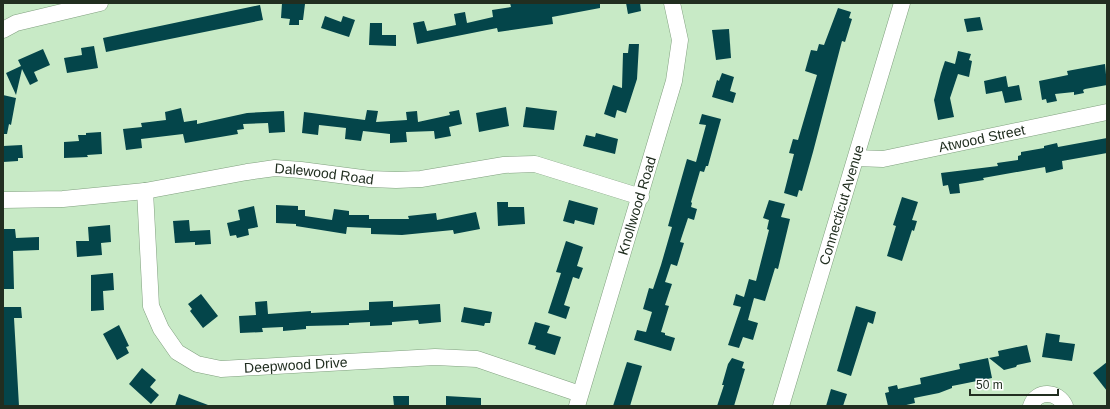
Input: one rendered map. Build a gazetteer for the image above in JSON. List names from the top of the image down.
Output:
{
  "streets": {
    "street": [
      "Atwood Street",
      "Dalewood Road",
      "Connecticut Avenue",
      "Knollwood Road",
      "Deepwood Drive"
    ]
  },
  "crossings": [
    ["Atwood Street", "Connecticut Avenue"],
    ["Dalewood Road", "Knollwood Road"],
    ["Dalewood Road", "Deepwood Drive"],
    ["Knollwood Road", "Deepwood Drive"]
  ],
  "scale_bar": "50 m"
}
